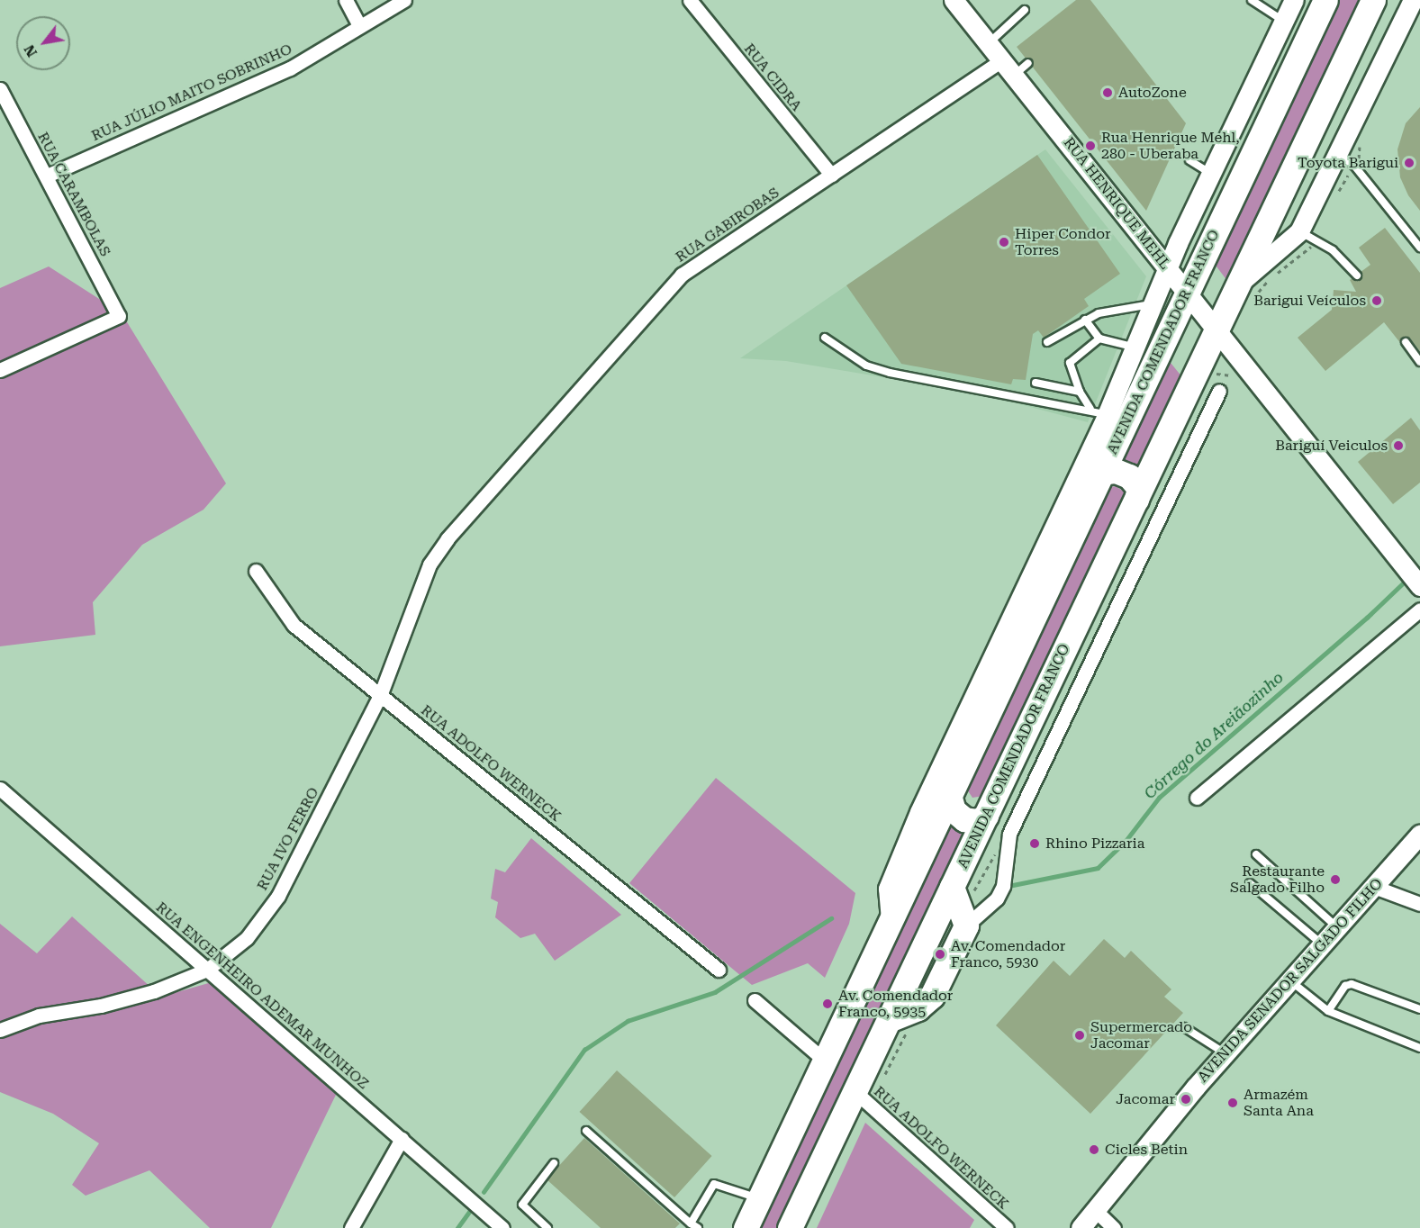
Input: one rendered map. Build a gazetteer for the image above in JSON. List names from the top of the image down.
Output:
{
  "streets": {
    "highway": ["AVENIDA COMENDADOR FRANCO"],
    "main road": ["RUA HENRIQUE MEHL", "AVENIDA SENADOR SALGADO FILHO"],
    "street": [
      "RUA CIDRA",
      "RUA JÚLIO MAITO SOBRINHO",
      "RUA CARAMBOLAS",
      "RUA GABIROBAS",
      "RUA ADOLFO WERNECK",
      "RUA IVO FERRO",
      "RUA ENGENHEIRO ADEMAR MUNHOZ"
    ]
  },
  "crossings": [
    ["RUA CIDRA", "RUA GABIROBAS"],
    ["RUA JÚLIO MAITO SOBRINHO", "RUA CARAMBOLAS"],
    ["RUA HENRIQUE MEHL", "RUA GABIROBAS"],
    ["RUA HENRIQUE MEHL", "AVENIDA COMENDADOR FRANCO"],
    ["RUA GABIROBAS", "RUA IVO FERRO"],
    ["AVENIDA COMENDADOR FRANCO", "RUA ADOLFO WERNECK"],
    ["RUA ADOLFO WERNECK", "RUA IVO FERRO"],
    ["RUA IVO FERRO", "RUA ENGENHEIRO ADEMAR MUNHOZ"]
  ],
  "water": ["Córrego do Areiãozinho"],
  "places": [
    "AutoZone",
    "Rua Henrique Mehl, 280 - Uberaba",
    "Toyota Barigui",
    "Hiper Condor Torres",
    "Barigui Veículos",
    "Bariguí Veiculos",
    "Rhino Pizzaria",
    "Restaurante Salgado Filho",
    "Av. Comendador Franco, 5930",
    "Av. Comendador Franco, 5935",
    "Supermercado Jacomar",
    "Jacomar",
    "Armazém Santa Ana",
    "Cicles Betin"
  ],
  "north": "bottom left"
}
